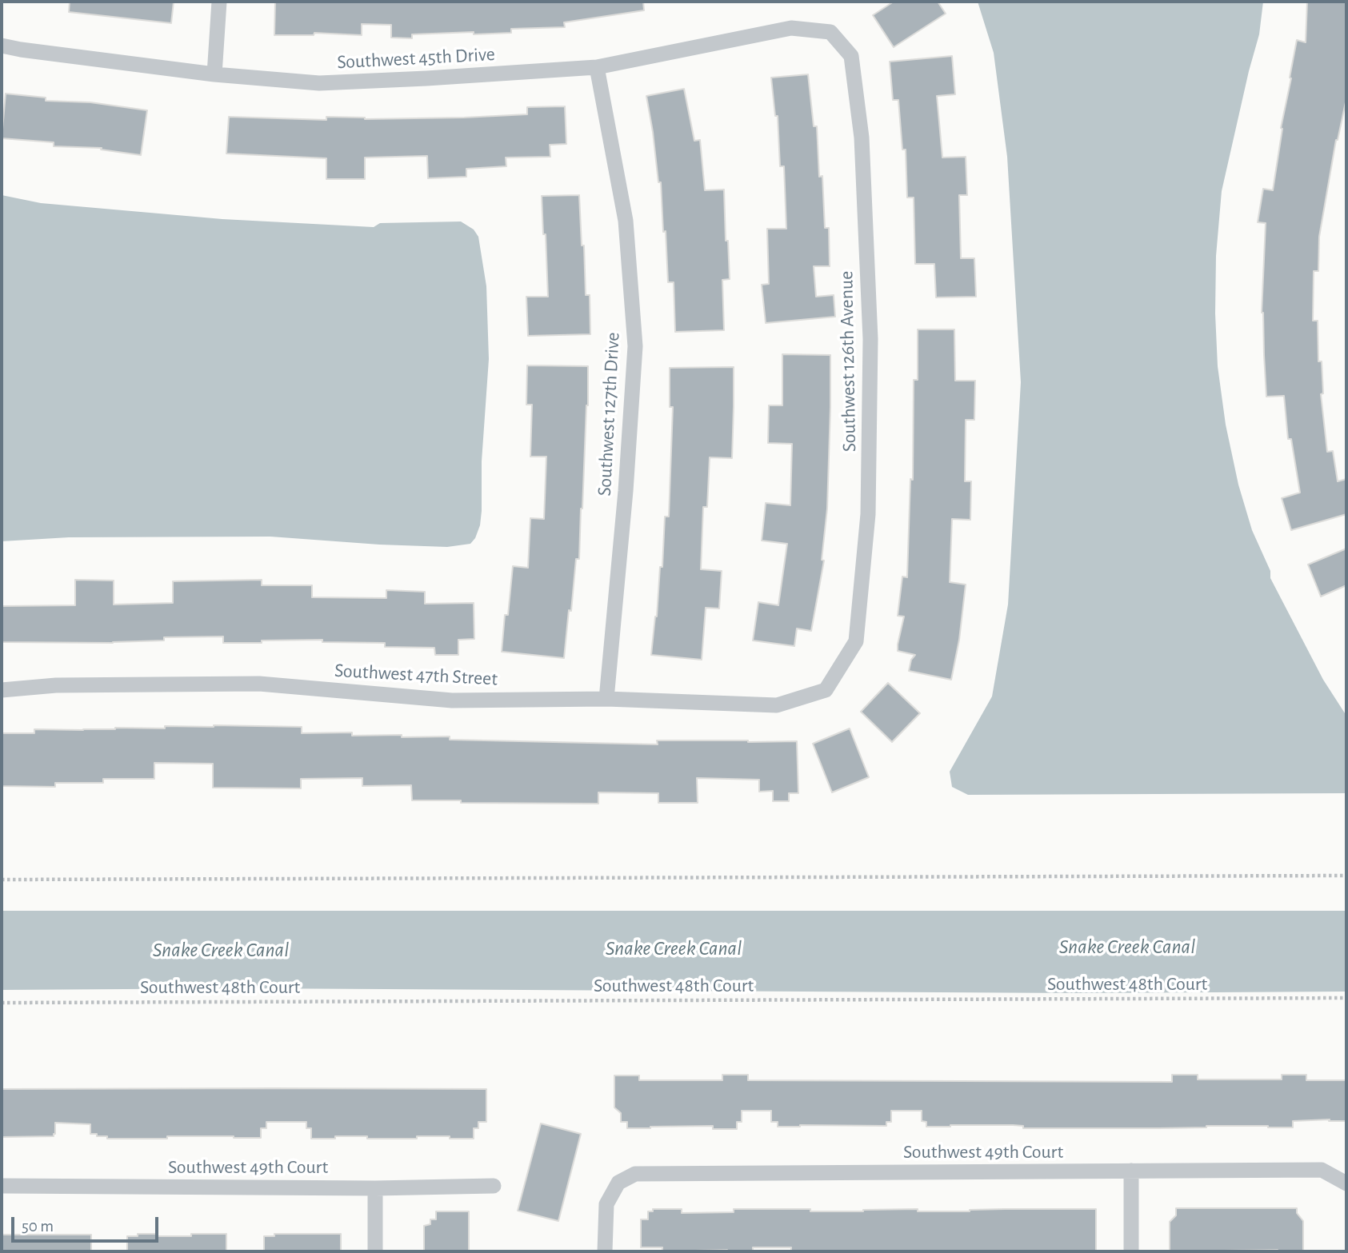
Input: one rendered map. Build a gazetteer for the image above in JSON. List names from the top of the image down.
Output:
{
  "streets": {
    "street": [
      "Southwest 45th Drive",
      "Southwest 126th Avenue",
      "Southwest 127th Drive",
      "Southwest 47th Street",
      "Southwest 49th Court"
    ],
    "path": ["Southwest 48th Court"]
  },
  "crossings": [
    ["Southwest 45th Drive", "Southwest 126th Avenue"],
    ["Southwest 45th Drive", "Southwest 127th Drive"],
    ["Southwest 126th Avenue", "Southwest 47th Street"],
    ["Southwest 127th Drive", "Southwest 47th Street"]
  ],
  "water": ["Snake Creek Canal"],
  "scale_bar": "50 m"
}
